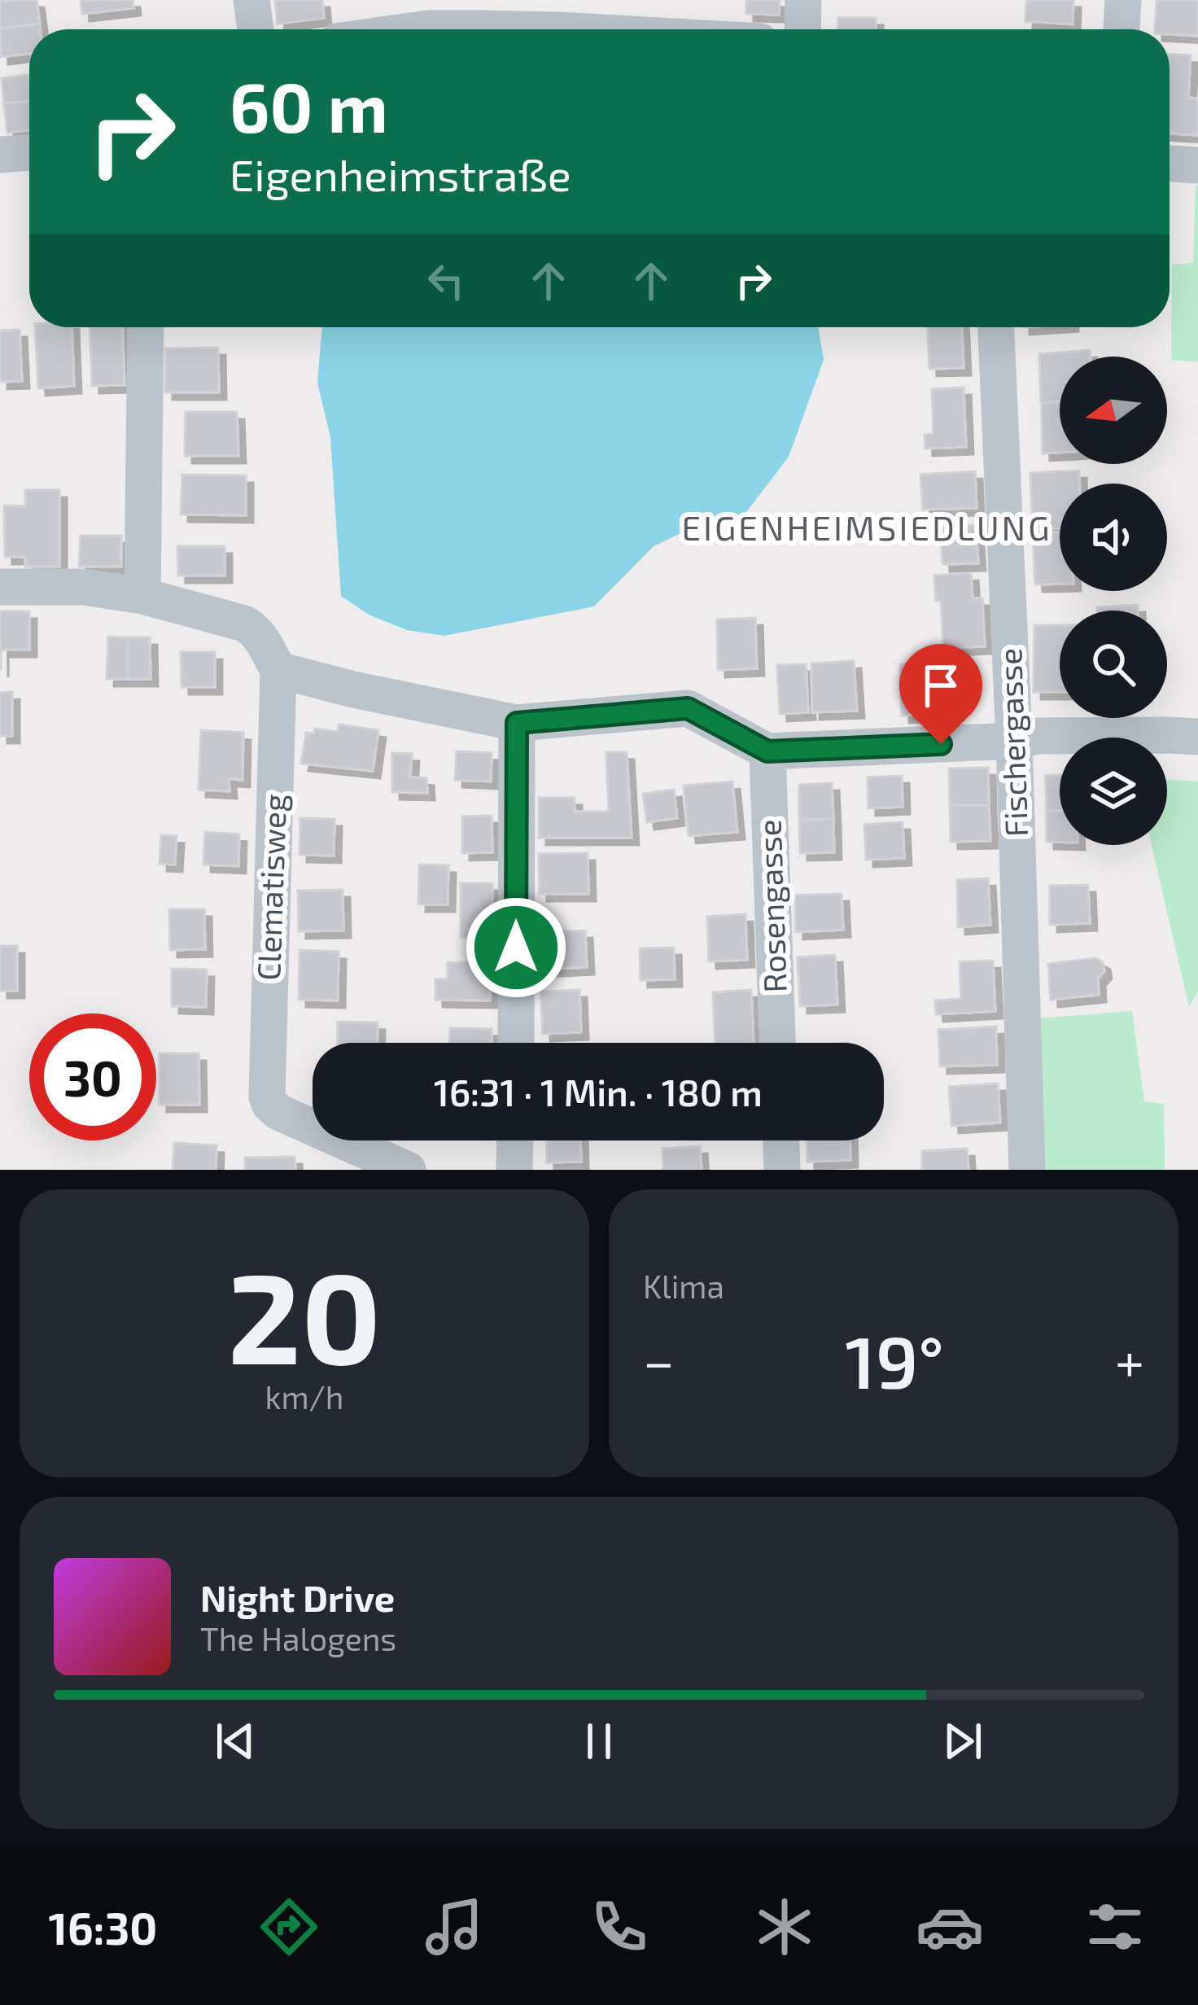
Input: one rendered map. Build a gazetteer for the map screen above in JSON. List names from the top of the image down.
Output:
{
  "streets": {
    "street": ["Fischergasse", "Clematisweg", "Rosengasse"]
  },
  "districts": ["EIGENHEIMSIEDLUNG"],
  "north": "left",
  "page": {
    "turn": ["60 m", "Eigenheimstraße"],
    "limit": "30",
    "trip": "16:31 · 1 Min. · 180 m",
    "tile": [
      ["20", "km/h"],
      "Klima"
    ],
    "heat": ["−", "19°", "+"],
    "song": ["Night Drive", "The Halogens"],
    "tabs": "16:30"
  }
}
